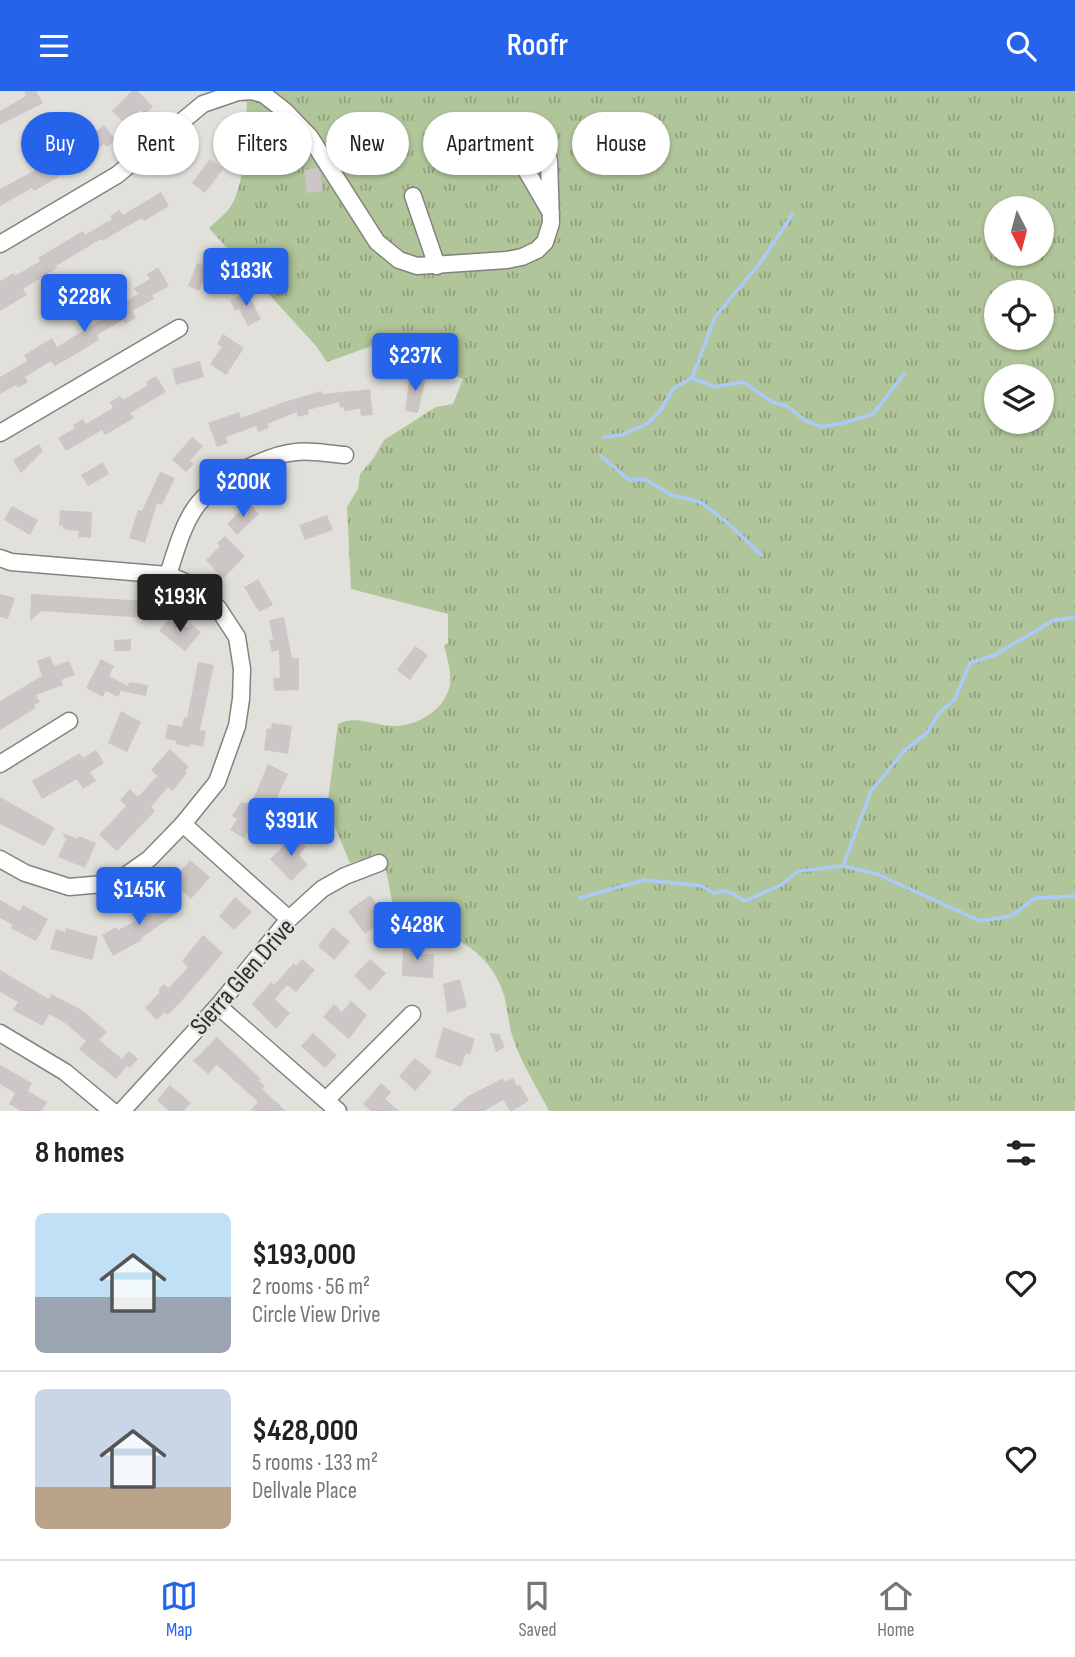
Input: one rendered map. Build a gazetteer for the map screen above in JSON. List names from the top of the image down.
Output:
{
  "streets": {
    "street": ["Sierra Glen Drive"]
  },
  "north": "bottom",
  "page": {
    "header": "Roofr",
    "chip": [
      "Buy",
      "Rent",
      "Filters",
      "New",
      "Apartment",
      "House"
    ],
    "price": [
      "$183K",
      "$228K",
      "$237K",
      "$200K",
      "$193K",
      "$391K",
      "$145K",
      "$428K"
    ],
    "heading": "8 homes",
    "list": [
      {
        "name": "$193,000",
        "note": "2 rooms · 56 m² · Circle View Drive"
      },
      {
        "name": "$428,000",
        "note": "5 rooms · 133 m² · Dellvale Place"
      }
    ],
    "tabs": ["Map", "Saved", "Home"]
  }
}
